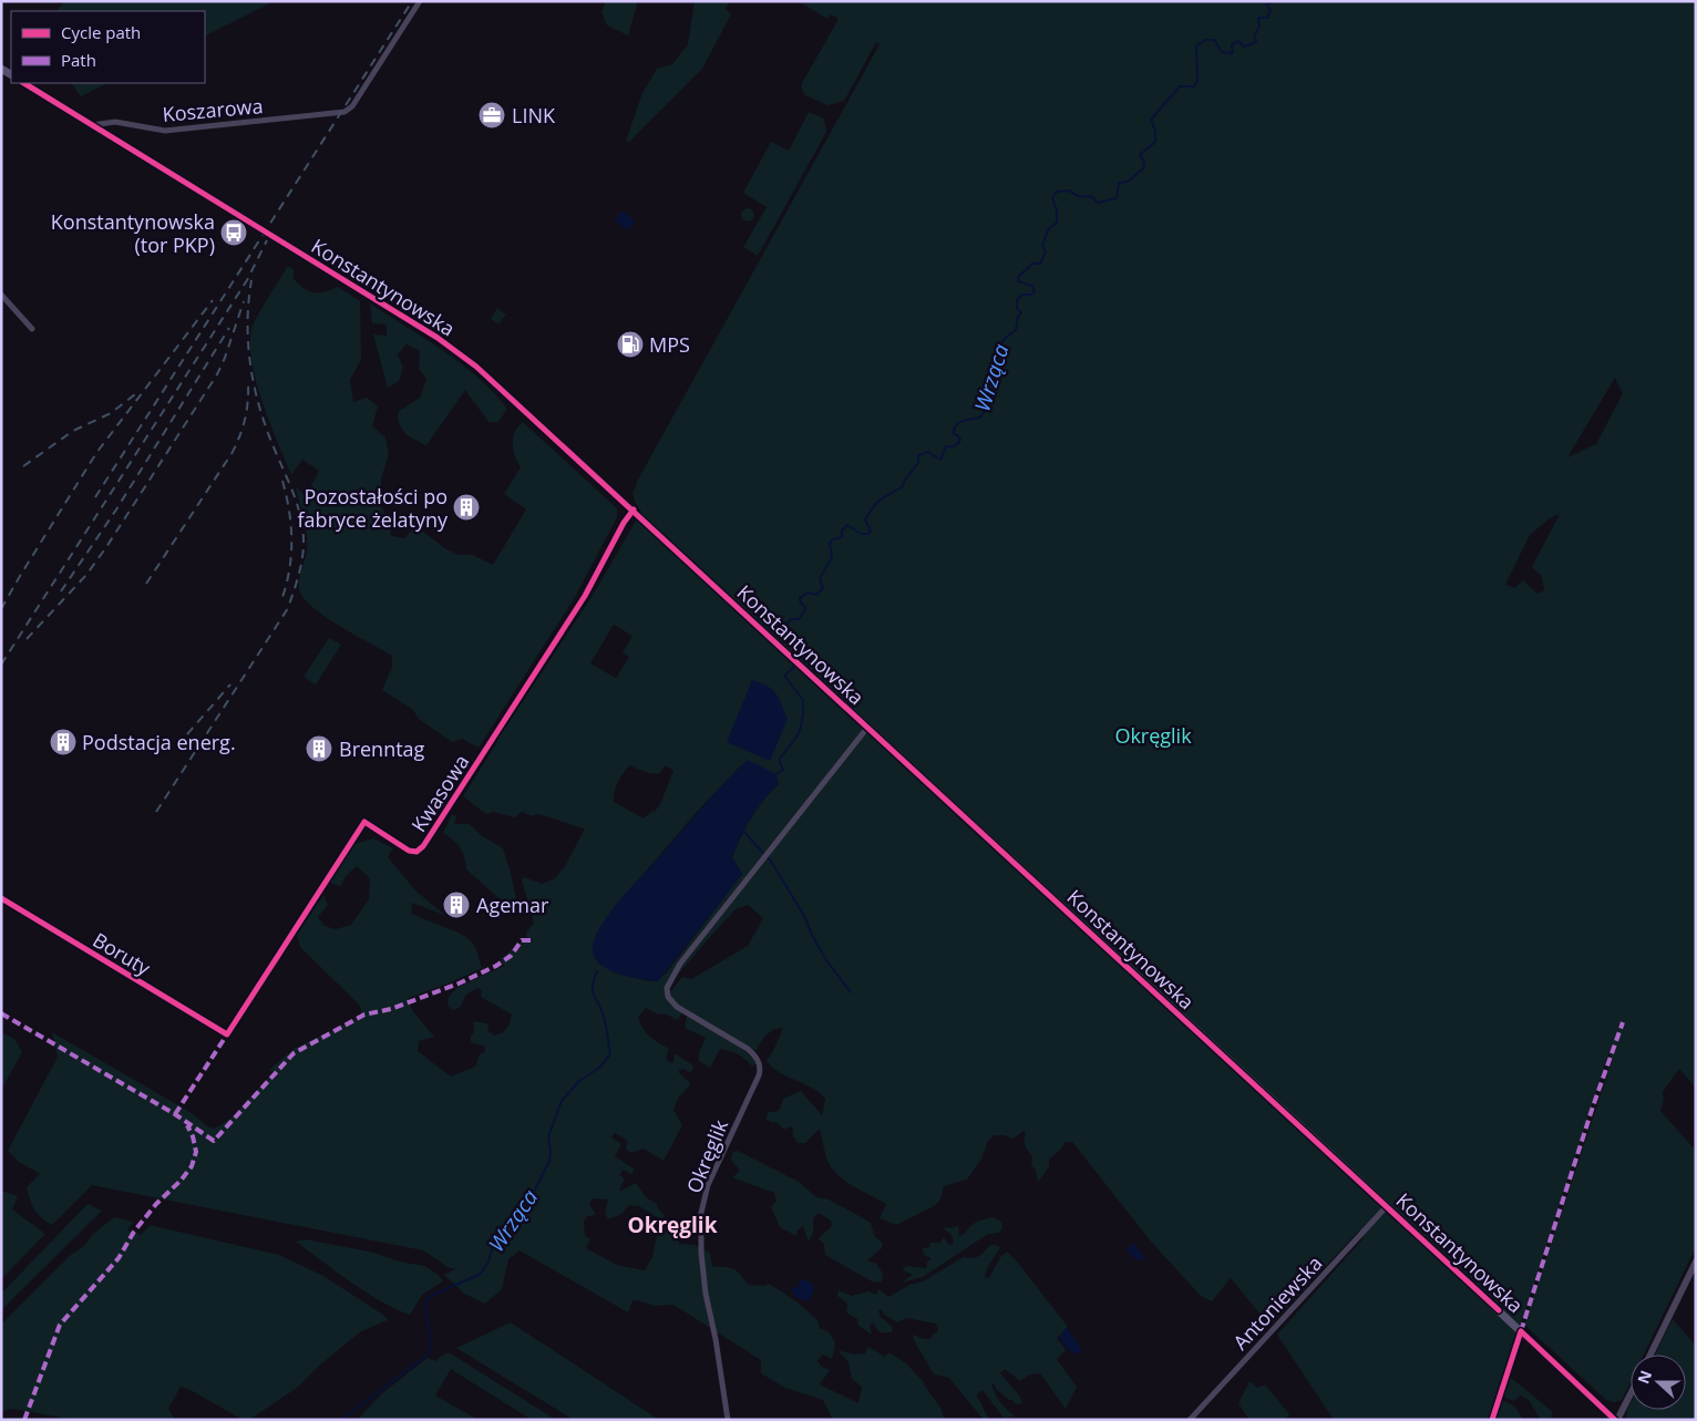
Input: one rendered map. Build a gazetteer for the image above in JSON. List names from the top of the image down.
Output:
{
  "streets": {
    "main road": ["Konstantynowska"],
    "street": [
      "Koszarowa",
      "Kwasowa",
      "Boruty",
      "Okręglik",
      "Antoniewska"
    ]
  },
  "crossings": [
    ["Koszarowa", "Konstantynowska"],
    ["Konstantynowska", "Kwasowa"],
    ["Konstantynowska", "Okręglik"],
    ["Konstantynowska", "Antoniewska"],
    ["Kwasowa", "Boruty"]
  ],
  "districts": ["Okręglik"],
  "water": ["Wrząca"],
  "parks": ["Okręglik"],
  "places": {
    "office": ["LINK"],
    "bus stop": ["Konstantynowska (tor PKP)"],
    "fuel station": ["MPS"],
    "building": [
      "Pozostałości po fabryce żelatyny",
      "Podstacja energ.",
      "Brenntag",
      "Agemar"
    ]
  },
  "legend": ["Cycle path", "Path"],
  "north": "left"
}
